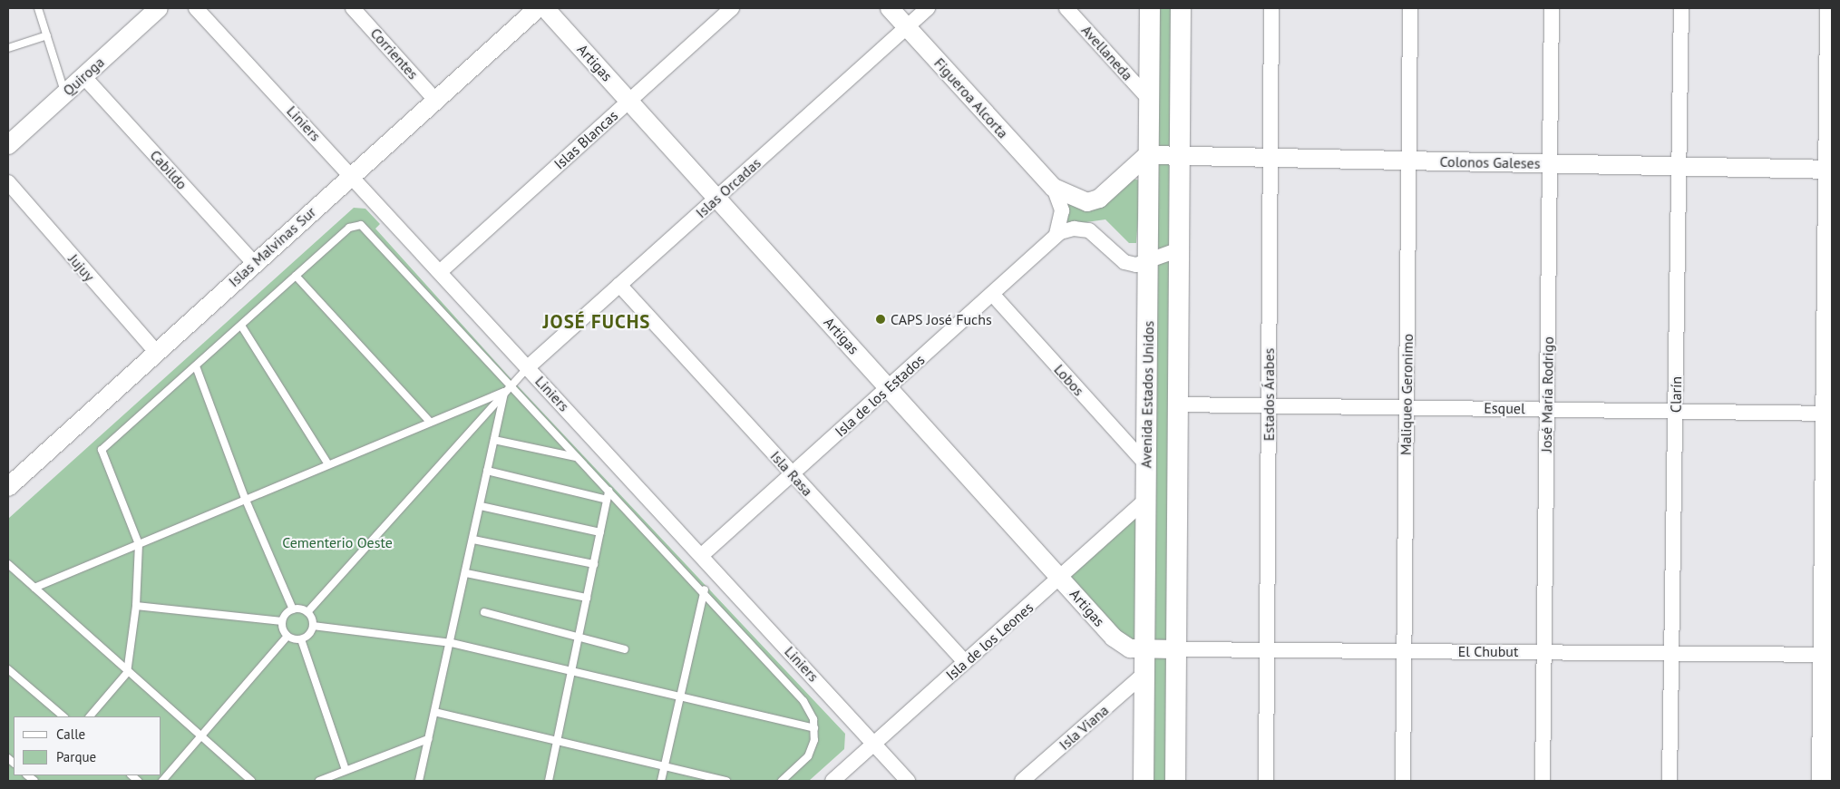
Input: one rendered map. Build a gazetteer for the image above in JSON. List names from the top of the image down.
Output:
{
  "streets": {
    "main road": ["Avenida Estados Unidos"],
    "street": [
      "Avellaneda",
      "Corrientes",
      "Artigas",
      "Quiroga",
      "Figueroa Alcorta",
      "Liniers",
      "Islas Blancas",
      "Colonos Galeses",
      "Cabildo",
      "Islas Orcadas",
      "Islas Malvinas Sur",
      "Jujuy",
      "Lobos",
      "Estados Árabes",
      "Maliqueo Geronimo",
      "José María Rodrigo",
      "Clarín",
      "Isla de los Estados",
      "Esquel",
      "Isla Rasa",
      "Isla de los Leones",
      "El Chubut",
      "Isla Viana"
    ]
  },
  "crossings": [
    ["Avellaneda", "Avenida Estados Unidos"],
    ["Corrientes", "Islas Malvinas Sur"],
    ["Artigas", "Islas Blancas"],
    ["Artigas", "Islas Orcadas"],
    ["Artigas", "Avenida Estados Unidos"],
    ["Artigas", "Isla de los Estados"],
    ["Artigas", "Isla de los Leones"],
    ["Artigas", "El Chubut"],
    ["Quiroga", "Cabildo"],
    ["Figueroa Alcorta", "Islas Orcadas"],
    ["Liniers", "Islas Blancas"],
    ["Liniers", "Islas Orcadas"],
    ["Liniers", "Islas Malvinas Sur"],
    ["Liniers", "Isla de los Estados"],
    ["Liniers", "Isla de los Leones"],
    ["Colonos Galeses", "Avenida Estados Unidos"],
    ["Colonos Galeses", "Estados Árabes"],
    ["Colonos Galeses", "Maliqueo Geronimo"],
    ["Colonos Galeses", "José María Rodrigo"],
    ["Colonos Galeses", "Clarín"],
    ["Cabildo", "Islas Malvinas Sur"],
    ["Islas Orcadas", "Isla Rasa"],
    ["Islas Malvinas Sur", "Jujuy"],
    ["Lobos", "Avenida Estados Unidos"],
    ["Lobos", "Isla de los Estados"],
    ["Avenida Estados Unidos", "Isla de los Estados"],
    ["Avenida Estados Unidos", "Esquel"],
    ["Avenida Estados Unidos", "Isla de los Leones"],
    ["Avenida Estados Unidos", "El Chubut"],
    ["Avenida Estados Unidos", "Isla Viana"],
    ["Estados Árabes", "Esquel"],
    ["Estados Árabes", "El Chubut"],
    ["Maliqueo Geronimo", "Esquel"],
    ["Maliqueo Geronimo", "El Chubut"],
    ["José María Rodrigo", "Esquel"],
    ["José María Rodrigo", "El Chubut"],
    ["Clarín", "Esquel"],
    ["Clarín", "El Chubut"],
    ["Isla de los Estados", "Isla Rasa"],
    ["Isla Rasa", "Isla de los Leones"]
  ],
  "districts": ["JOSÉ FUCHS"],
  "parks": ["Cementerio Oeste"],
  "places": ["CAPS José Fuchs"],
  "legend": ["Calle", "Parque"]
}
